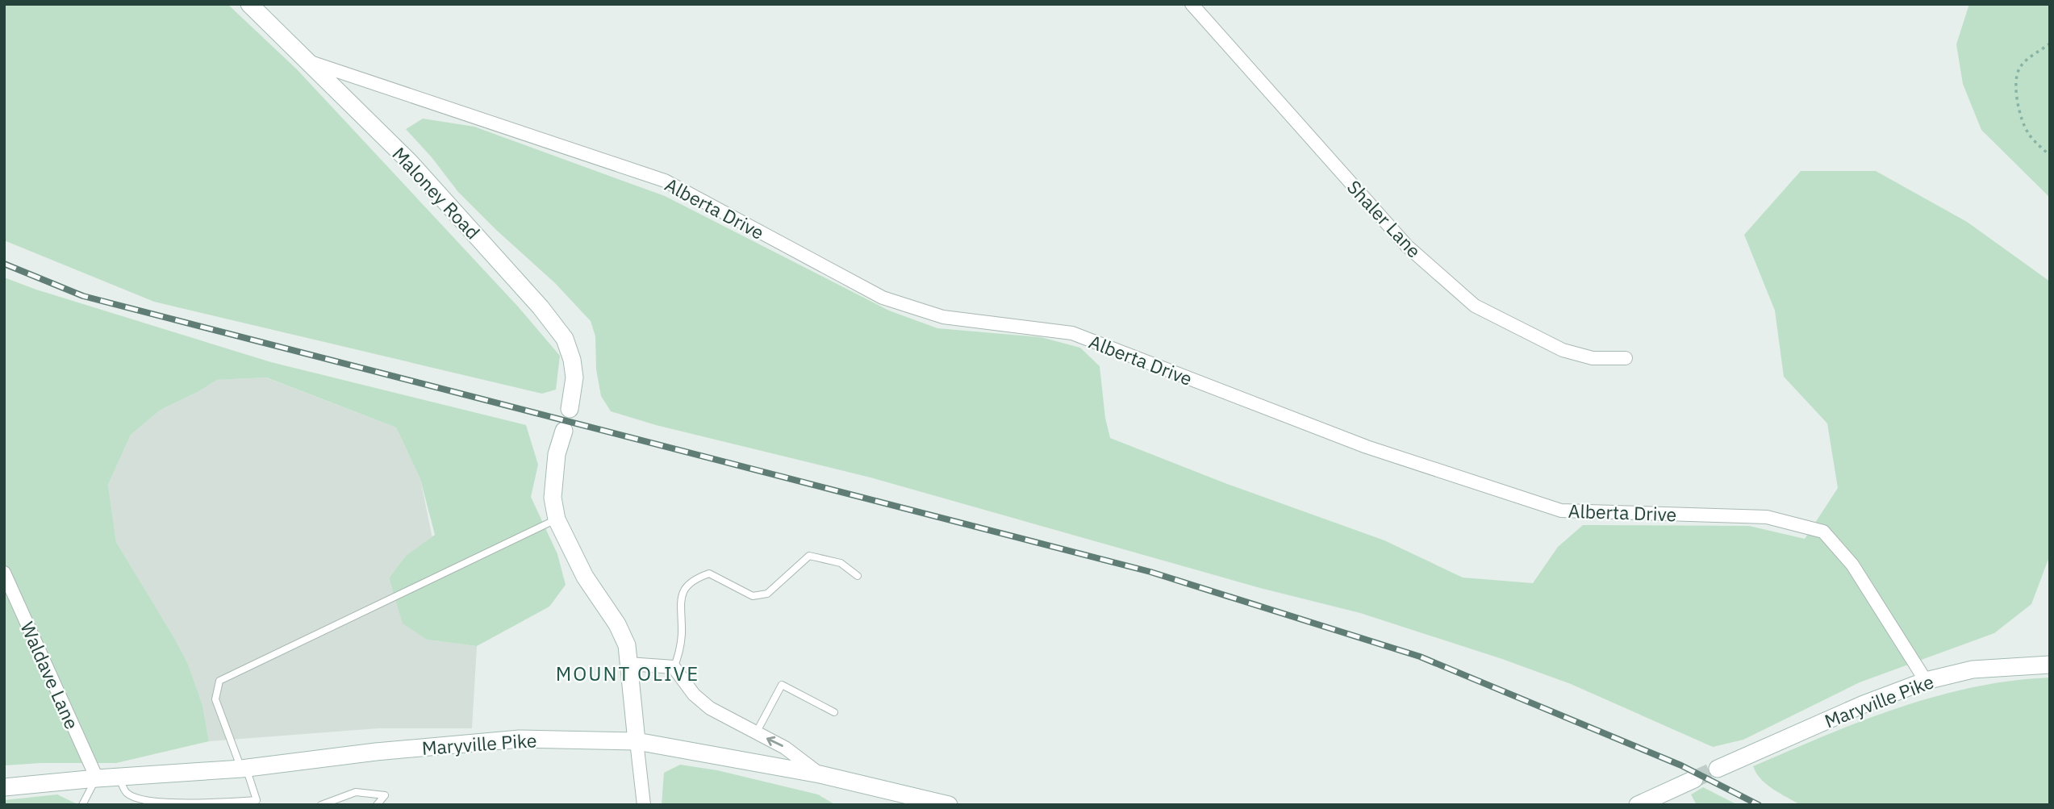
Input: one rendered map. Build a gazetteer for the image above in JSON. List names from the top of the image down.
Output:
{
  "streets": {
    "main road": ["Maloney Road", "Maryville Pike"],
    "street": ["Alberta Drive", "Shaler Lane", "Waldave Lane"]
  },
  "crossings": [
    ["Maloney Road", "Alberta Drive"],
    ["Alberta Drive", "Maryville Pike"],
    ["Waldave Lane", "Maryville Pike"]
  ],
  "districts": ["MOUNT OLIVE"]
}
